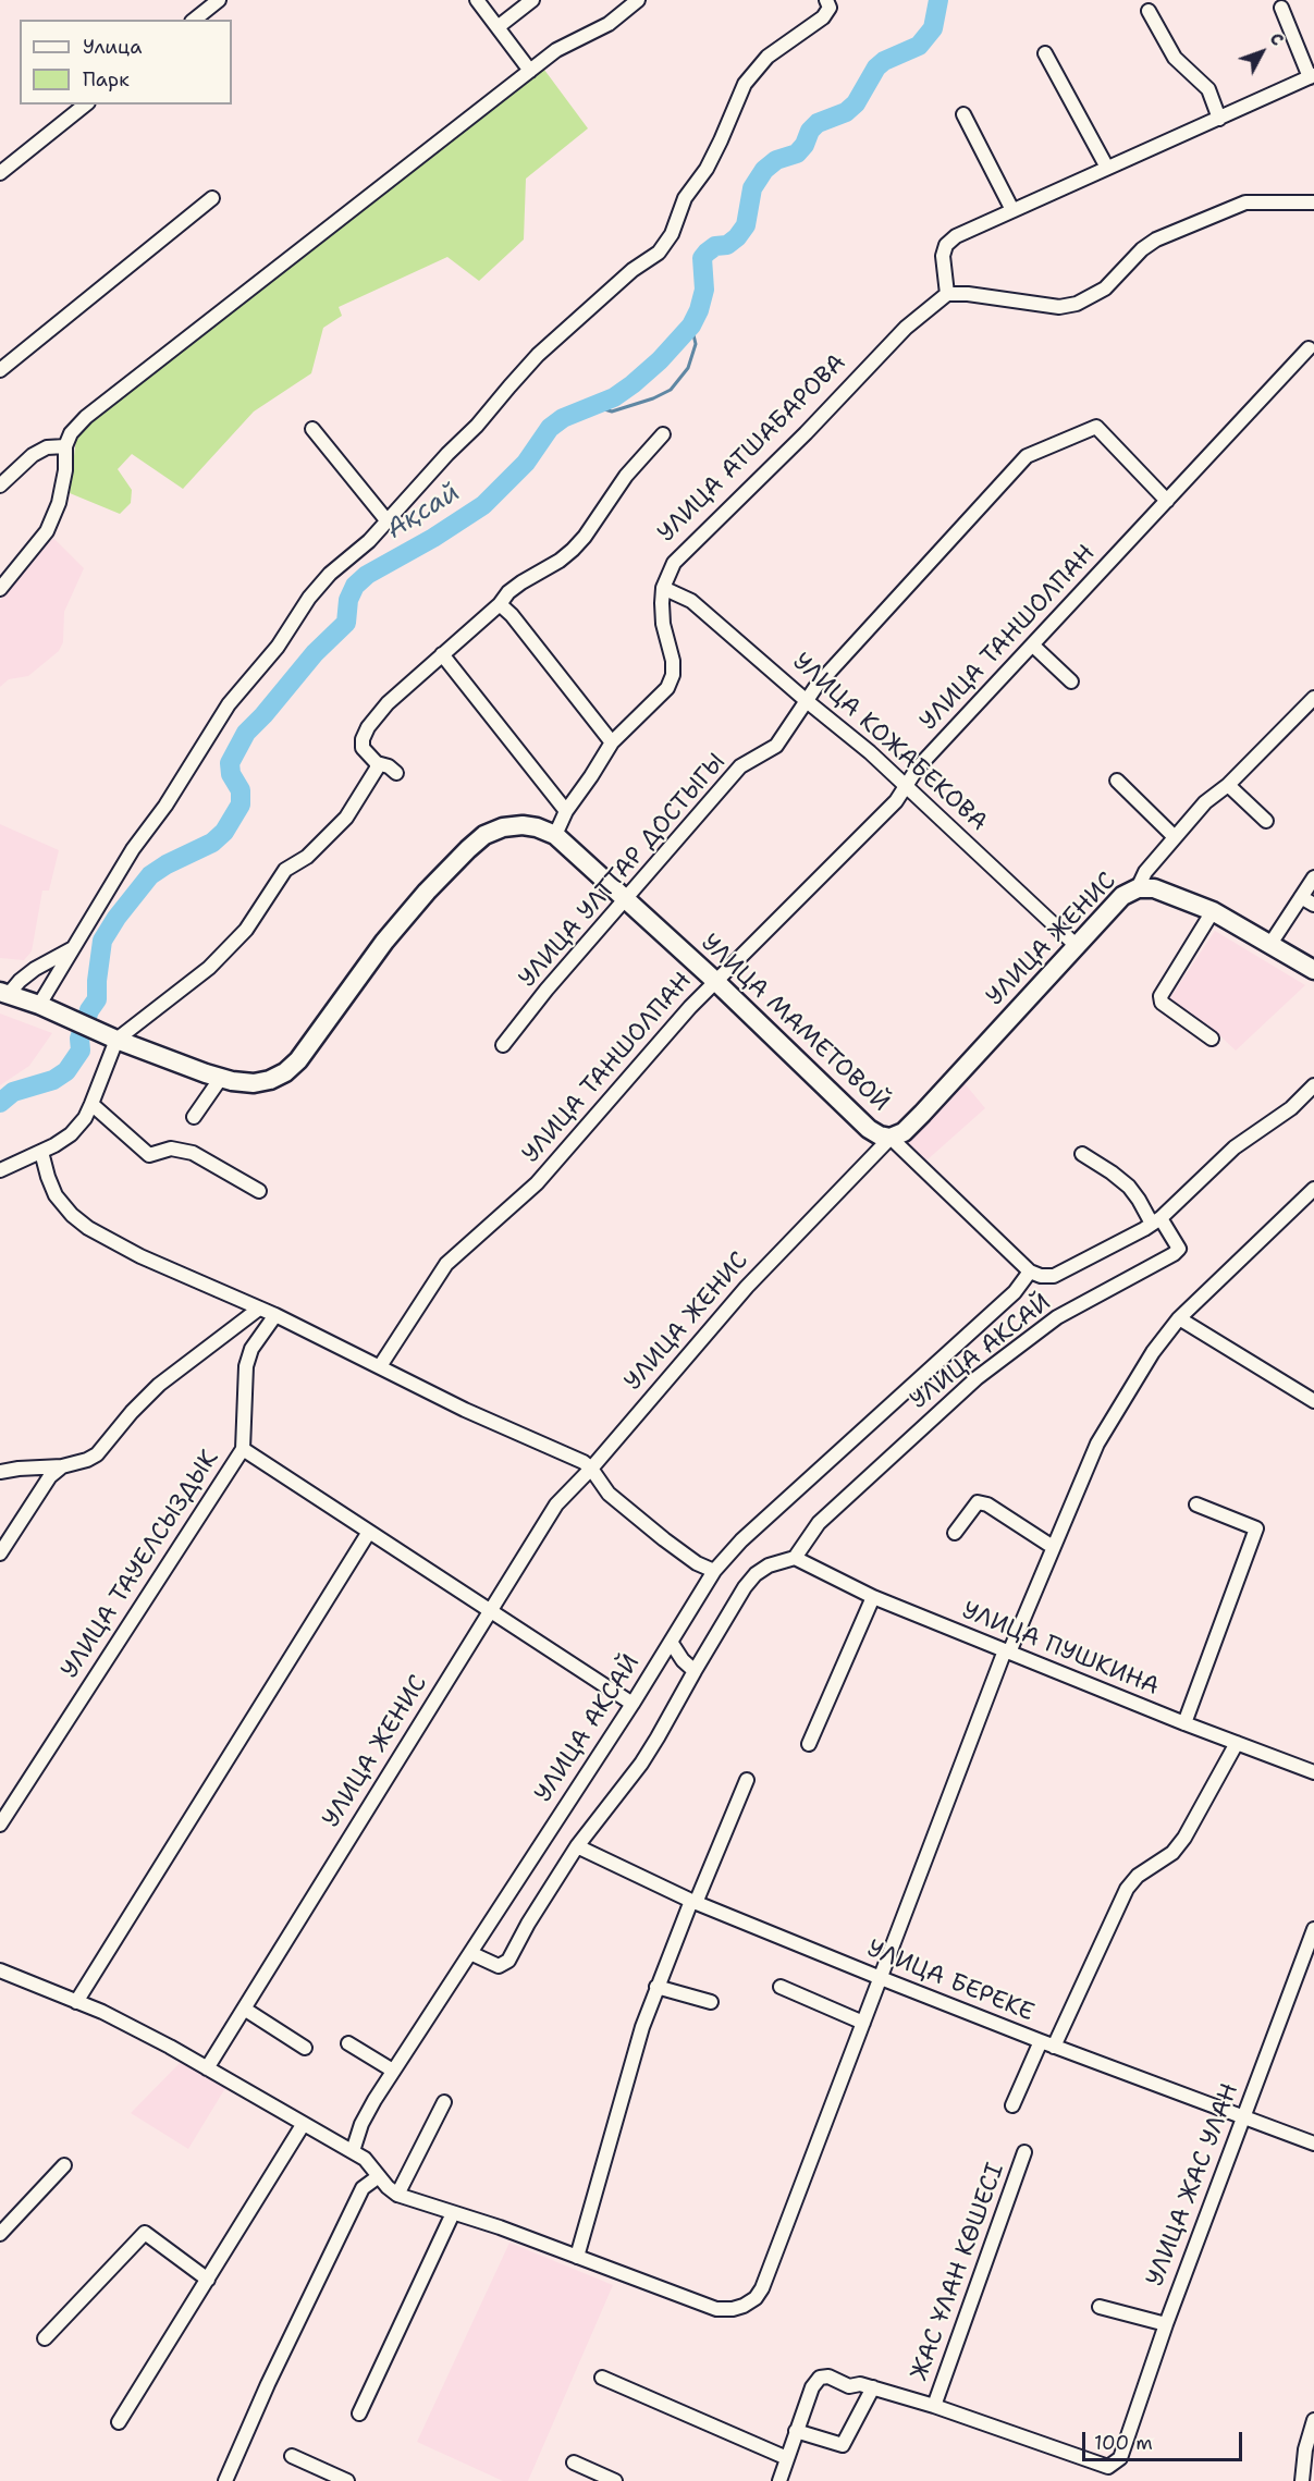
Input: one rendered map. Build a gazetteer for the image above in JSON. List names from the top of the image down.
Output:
{
  "streets": {
    "main road": ["УЛИЦА ЖЕНИС", "УЛИЦА МАМЕТОВОЙ"],
    "street": [
      "УЛИЦА АТШАБАРОВА",
      "УЛИЦА ТАНШОЛПАН",
      "УЛИЦА КОЖАБЕКОВА",
      "УЛИЦА УЛТТАР ДОСТЫГЫ",
      "УЛИЦА АКСАЙ",
      "УЛИЦА ТАУЕЛСЫЗДЫК",
      "УЛИЦА ПУШКИНА",
      "УЛИЦА БЕРЕКЕ",
      "УЛИЦА ЖАС УЛАН",
      "ЖАС ҰЛАН КӨШЕСІ"
    ]
  },
  "crossings": [
    ["УЛИЦА АТШАБАРОВА", "УЛИЦА КОЖАБЕКОВА"],
    ["УЛИЦА АТШАБАРОВА", "УЛИЦА МАМЕТОВОЙ"],
    ["УЛИЦА ТАНШОЛПАН", "УЛИЦА КОЖАБЕКОВА"],
    ["УЛИЦА ТАНШОЛПАН", "УЛИЦА УЛТТАР ДОСТЫГЫ"],
    ["УЛИЦА ТАНШОЛПАН", "УЛИЦА МАМЕТОВОЙ"],
    ["УЛИЦА КОЖАБЕКОВА", "УЛИЦА УЛТТАР ДОСТЫГЫ"],
    ["УЛИЦА КОЖАБЕКОВА", "УЛИЦА ЖЕНИС"],
    ["УЛИЦА УЛТТАР ДОСТЫГЫ", "УЛИЦА МАМЕТОВОЙ"],
    ["УЛИЦА ЖЕНИС", "УЛИЦА МАМЕТОВОЙ"],
    ["УЛИЦА МАМЕТОВОЙ", "УЛИЦА АКСАЙ"],
    ["УЛИЦА АКСАЙ", "УЛИЦА ПУШКИНА"],
    ["УЛИЦА БЕРЕКЕ", "УЛИЦА ЖАС УЛАН"],
    ["УЛИЦА ЖАС УЛАН", "ЖАС ҰЛАН КӨШЕСІ"]
  ],
  "water": ["Ақсай"],
  "legend": ["Улица", "Парк"],
  "scale_bar": "100 m",
  "north": "top right"
}
